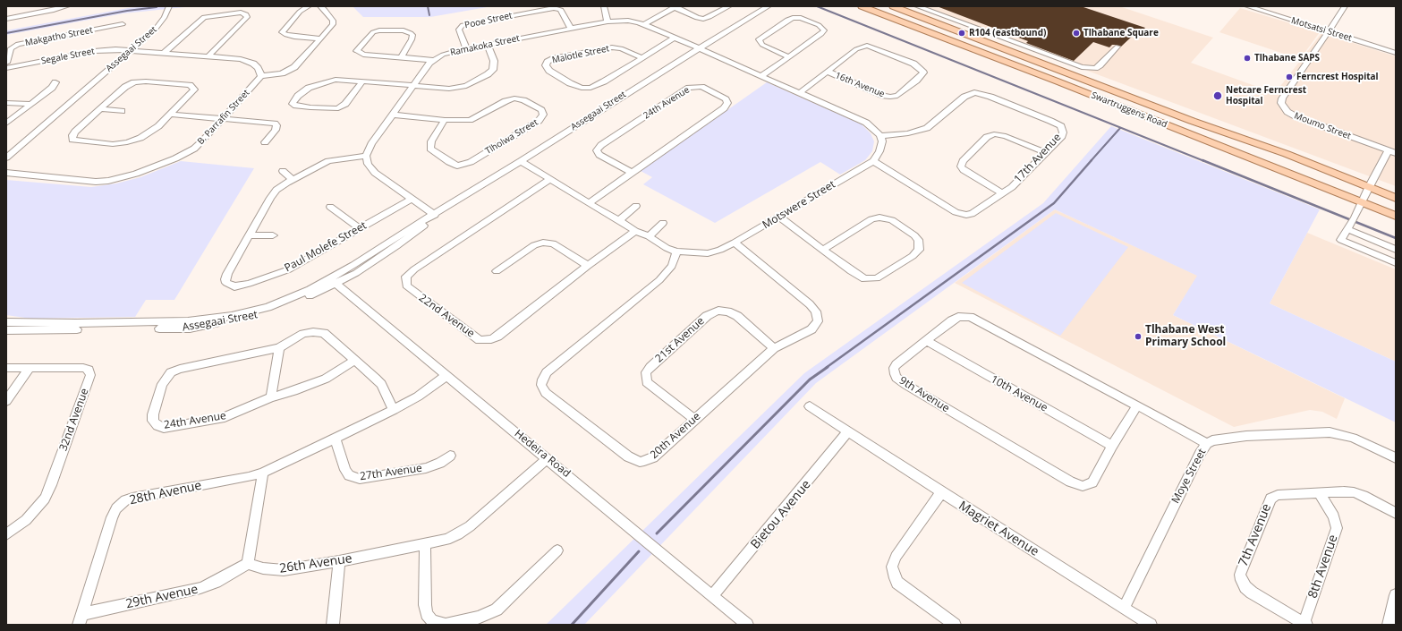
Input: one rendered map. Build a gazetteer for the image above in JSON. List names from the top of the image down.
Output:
{
  "streets": {
    "main road": ["Swartruggens Road"],
    "street": [
      "Pooe Street",
      "Motsatsi Street",
      "Makgatho Street",
      "Ramakoka Street",
      "Assegaai Street",
      "Malotle Street",
      "Segale Street",
      "16th Avenue",
      "24th Avenue",
      "B. Parrafin Street",
      "Moumo Street",
      "Tlholwa Street",
      "17th Avenue",
      "Motswere Street",
      "Paul Molefe Street",
      "22nd Avenue",
      "21st Avenue",
      "10th Avenue",
      "9th Avenue",
      "32nd Avenue",
      "20th Avenue",
      "Hedeira Road",
      "27th Avenue",
      "Moye Street",
      "28th Avenue",
      "Bietou Avenue",
      "Magriet Avenue",
      "7th Avenue",
      "26th Avenue",
      "8th Avenue",
      "29th Avenue"
    ]
  },
  "crossings": [
    ["Pooe Street", "Ramakoka Street"],
    ["Motsatsi Street", "Moumo Street"],
    ["Ramakoka Street", "Assegaai Street"],
    ["Ramakoka Street", "Malotle Street"],
    ["Ramakoka Street", "Tlholwa Street"],
    ["Ramakoka Street", "Paul Molefe Street"],
    ["Assegaai Street", "Segale Street"],
    ["Assegaai Street", "Motswere Street"],
    ["Assegaai Street", "Hedeira Road"],
    ["24th Avenue", "Motswere Street"],
    ["Swartruggens Road", "Moumo Street"],
    ["17th Avenue", "Motswere Street"],
    ["Motswere Street", "22nd Avenue"],
    ["Motswere Street", "20th Avenue"],
    ["21st Avenue", "20th Avenue"],
    ["10th Avenue", "9th Avenue"],
    ["9th Avenue", "Moye Street"],
    ["Hedeira Road", "Bietou Avenue"],
    ["Hedeira Road", "26th Avenue"],
    ["Moye Street", "Magriet Avenue"],
    ["28th Avenue", "29th Avenue"],
    ["Bietou Avenue", "Magriet Avenue"],
    ["7th Avenue", "8th Avenue"],
    ["26th Avenue", "29th Avenue"]
  ],
  "places": [
    "R104 (eastbound)",
    "Tlhabane Square",
    "Tlhabane SAPS",
    "Ferncrest Hospital",
    "Netcare Ferncrest Hospital",
    "Tlhabane West Primary School"
  ]
}
